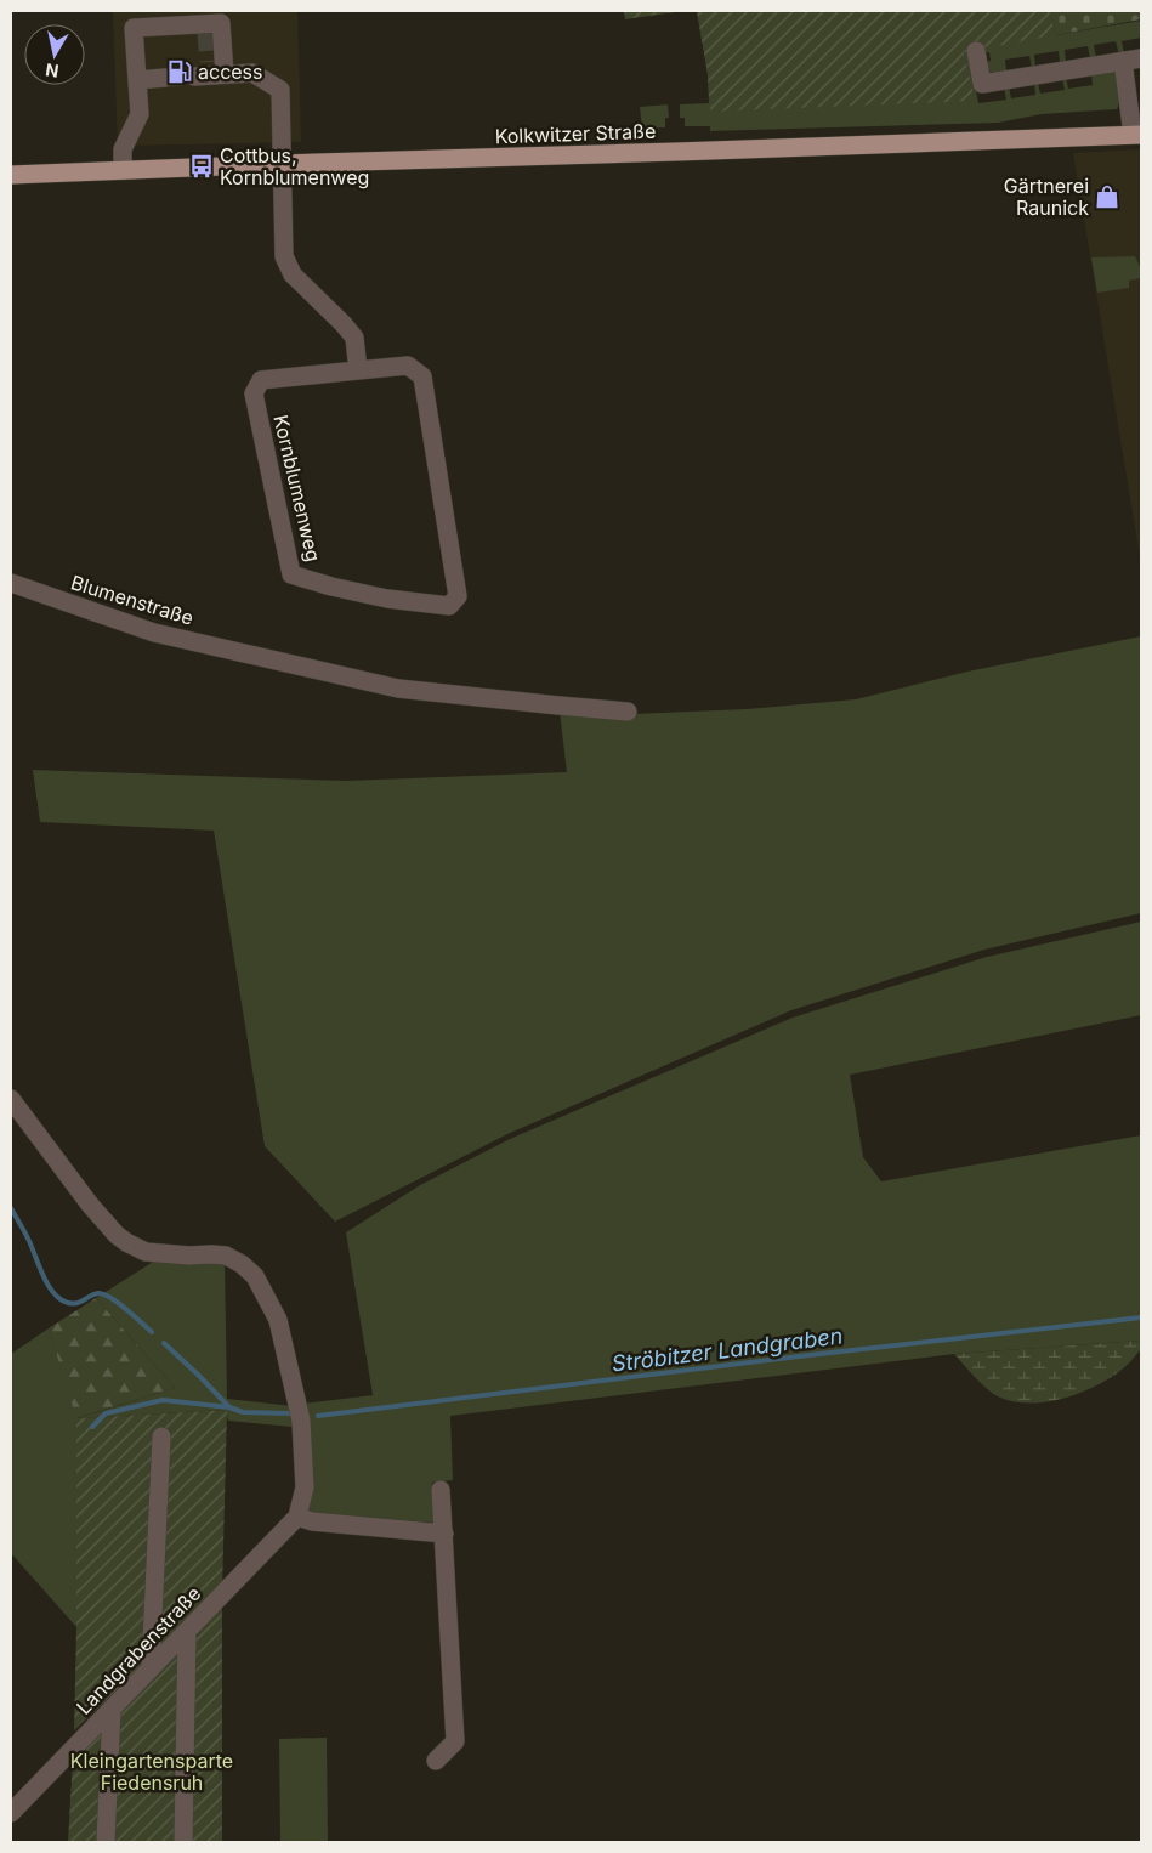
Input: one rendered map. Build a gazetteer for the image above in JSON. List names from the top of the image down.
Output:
{
  "streets": {
    "main road": ["Kolkwitzer Straße"],
    "street": ["Kornblumenweg", "Blumenstraße", "Landgrabenstraße"]
  },
  "water": ["Ströbitzer Landgraben"],
  "parks": ["Kleingartensparte Fiedensruh"],
  "places": {
    "fuel station": ["access"],
    "bus stop": ["Cottbus, Kornblumenweg"],
    "shop": ["Gärtnerei Raunick"]
  },
  "north": "bottom"
}
